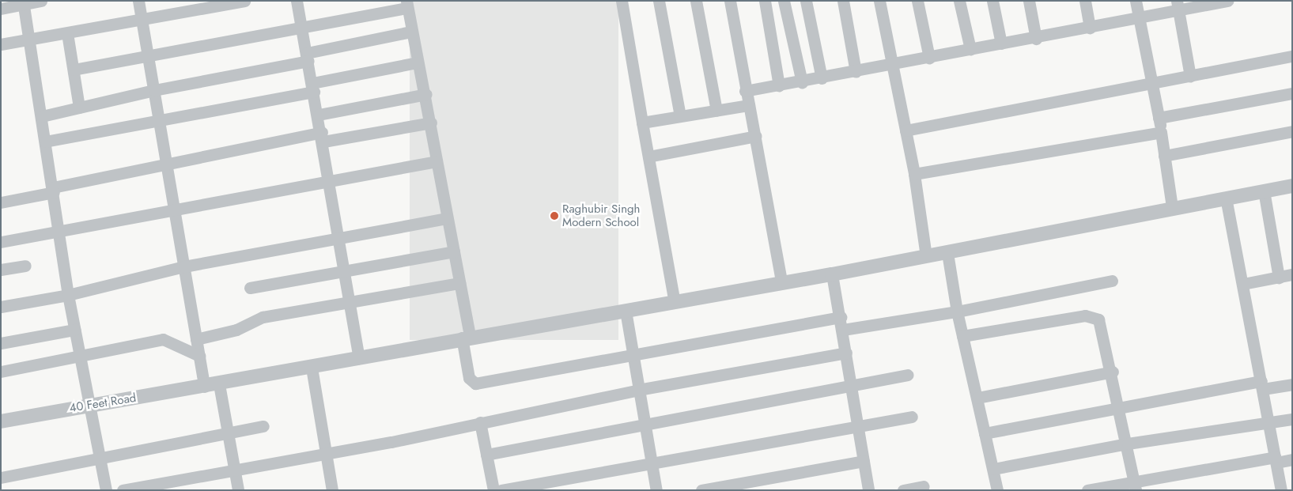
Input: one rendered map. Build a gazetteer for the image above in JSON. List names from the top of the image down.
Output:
{
  "streets": {
    "street": ["40 Feet Road"]
  },
  "places": ["Raghubir Singh Modern School"]
}
